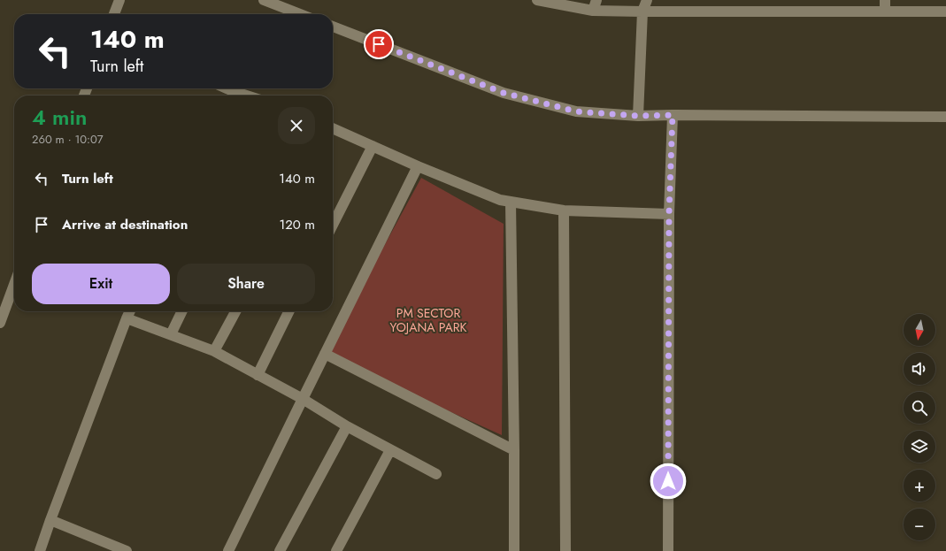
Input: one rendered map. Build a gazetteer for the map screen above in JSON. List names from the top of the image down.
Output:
{
  "parks": ["PM SECTOR YOJANA PARK"],
  "north": "bottom",
  "page": {
    "turn": ["140 m", "Turn left"],
    "heading": ["4 min", "260 m · 10:07"],
    "list": [
      {
        "name": "Turn left",
        "value": "140 m"
      },
      {
        "name": "Arrive at destination",
        "value": "120 m"
      }
    ],
    "buttons": ["Exit", "Share"],
    "map_buttons": ["+", "−"]
  }
}
